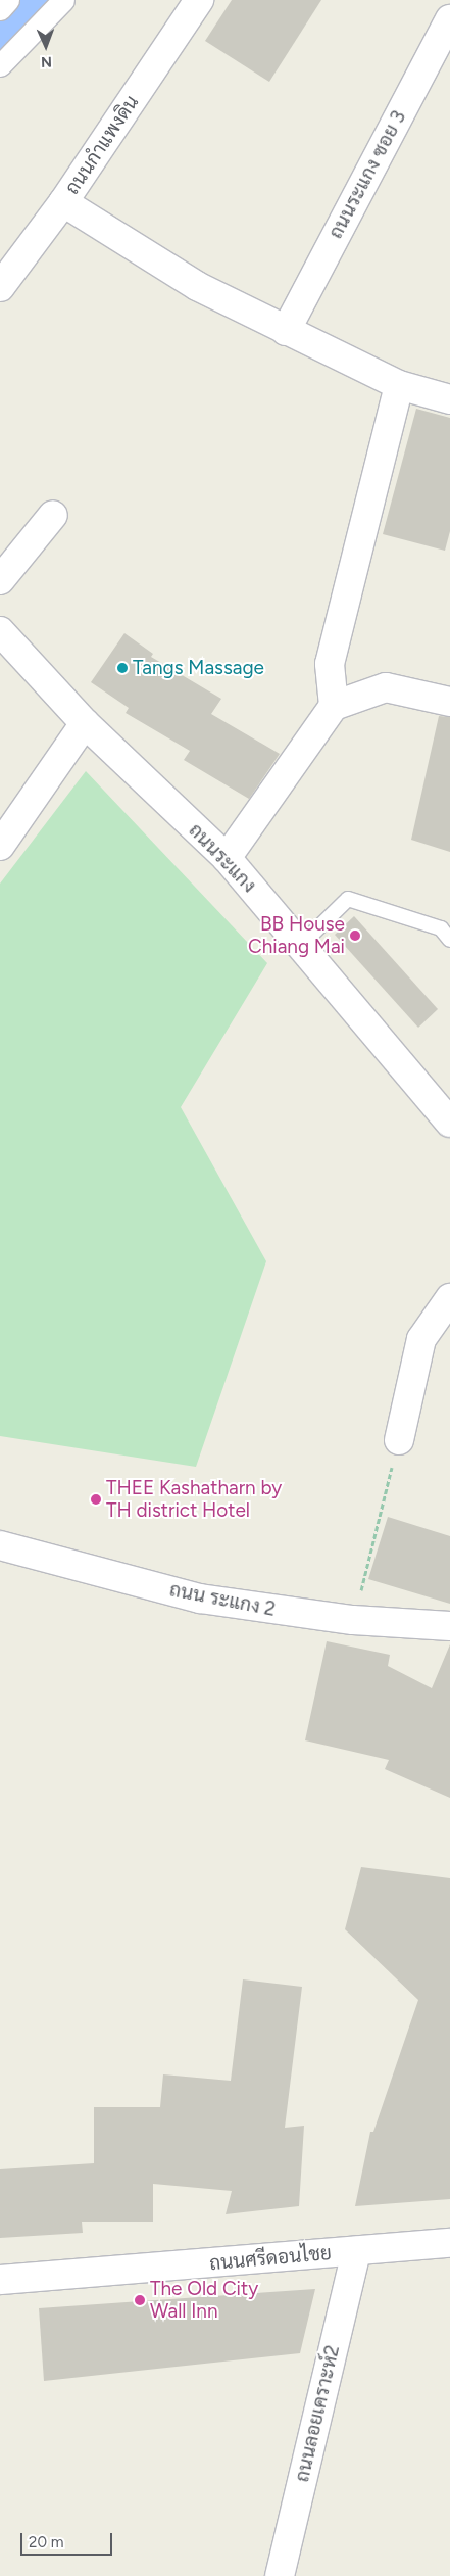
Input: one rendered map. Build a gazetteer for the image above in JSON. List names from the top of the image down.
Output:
{
  "streets": {
    "street": [
      "ถนนกำแพงดิน",
      "ถนนระแกง ซอย 3",
      "ถนนระแกง",
      "ถนน ระแกง 2",
      "ถนนศรีดอนไชย",
      "ถนนลอยเคราะห์2"
    ]
  },
  "crossings": [
    ["ถนนศรีดอนไชย", "ถนนลอยเคราะห์2"]
  ],
  "places": [
    "Tangs Massage",
    "BB House Chiang Mai",
    "THEE Kashatharn by TH district Hotel",
    "The Old City Wall Inn"
  ],
  "scale_bar": "20 m",
  "north": "bottom"
}
